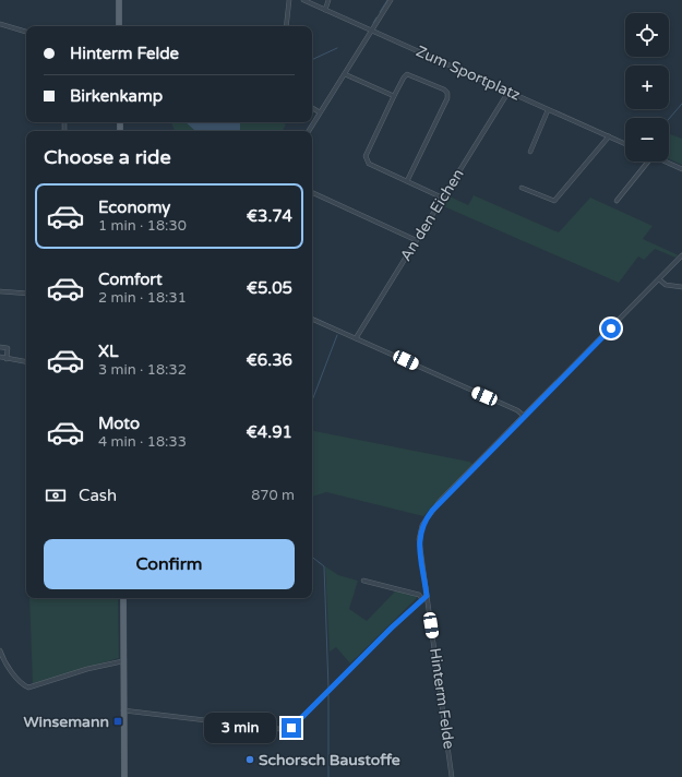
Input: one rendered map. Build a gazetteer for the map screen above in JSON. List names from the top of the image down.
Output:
{
  "streets": {
    "street": ["Zum Sportplatz", "An den Eichen", "Hinterm Felde"]
  },
  "crossings": [
    ["Zum Sportplatz", "An den Eichen"]
  ],
  "places": {
    "transit": ["Winsemann"],
    "other": ["Schorsch Baustoffe"]
  },
  "page": {
    "map_buttons": ["+", "−"],
    "banner": ["Hinterm Felde", "Birkenkamp"],
    "heading": "Choose a ride",
    "list": [
      {
        "name": "Economy",
        "note": "1 min · 18:30",
        "value": "€3.74"
      },
      {
        "name": "Comfort",
        "note": "2 min · 18:31",
        "value": "€5.05"
      },
      {
        "name": "XL",
        "note": "3 min · 18:32",
        "value": "€6.36"
      },
      {
        "name": "Moto",
        "note": "4 min · 18:33",
        "value": "€4.91"
      }
    ],
    "pay": ["Cash", "870 m"],
    "buttons": "Confirm",
    "bubble": "3 min"
  }
}
